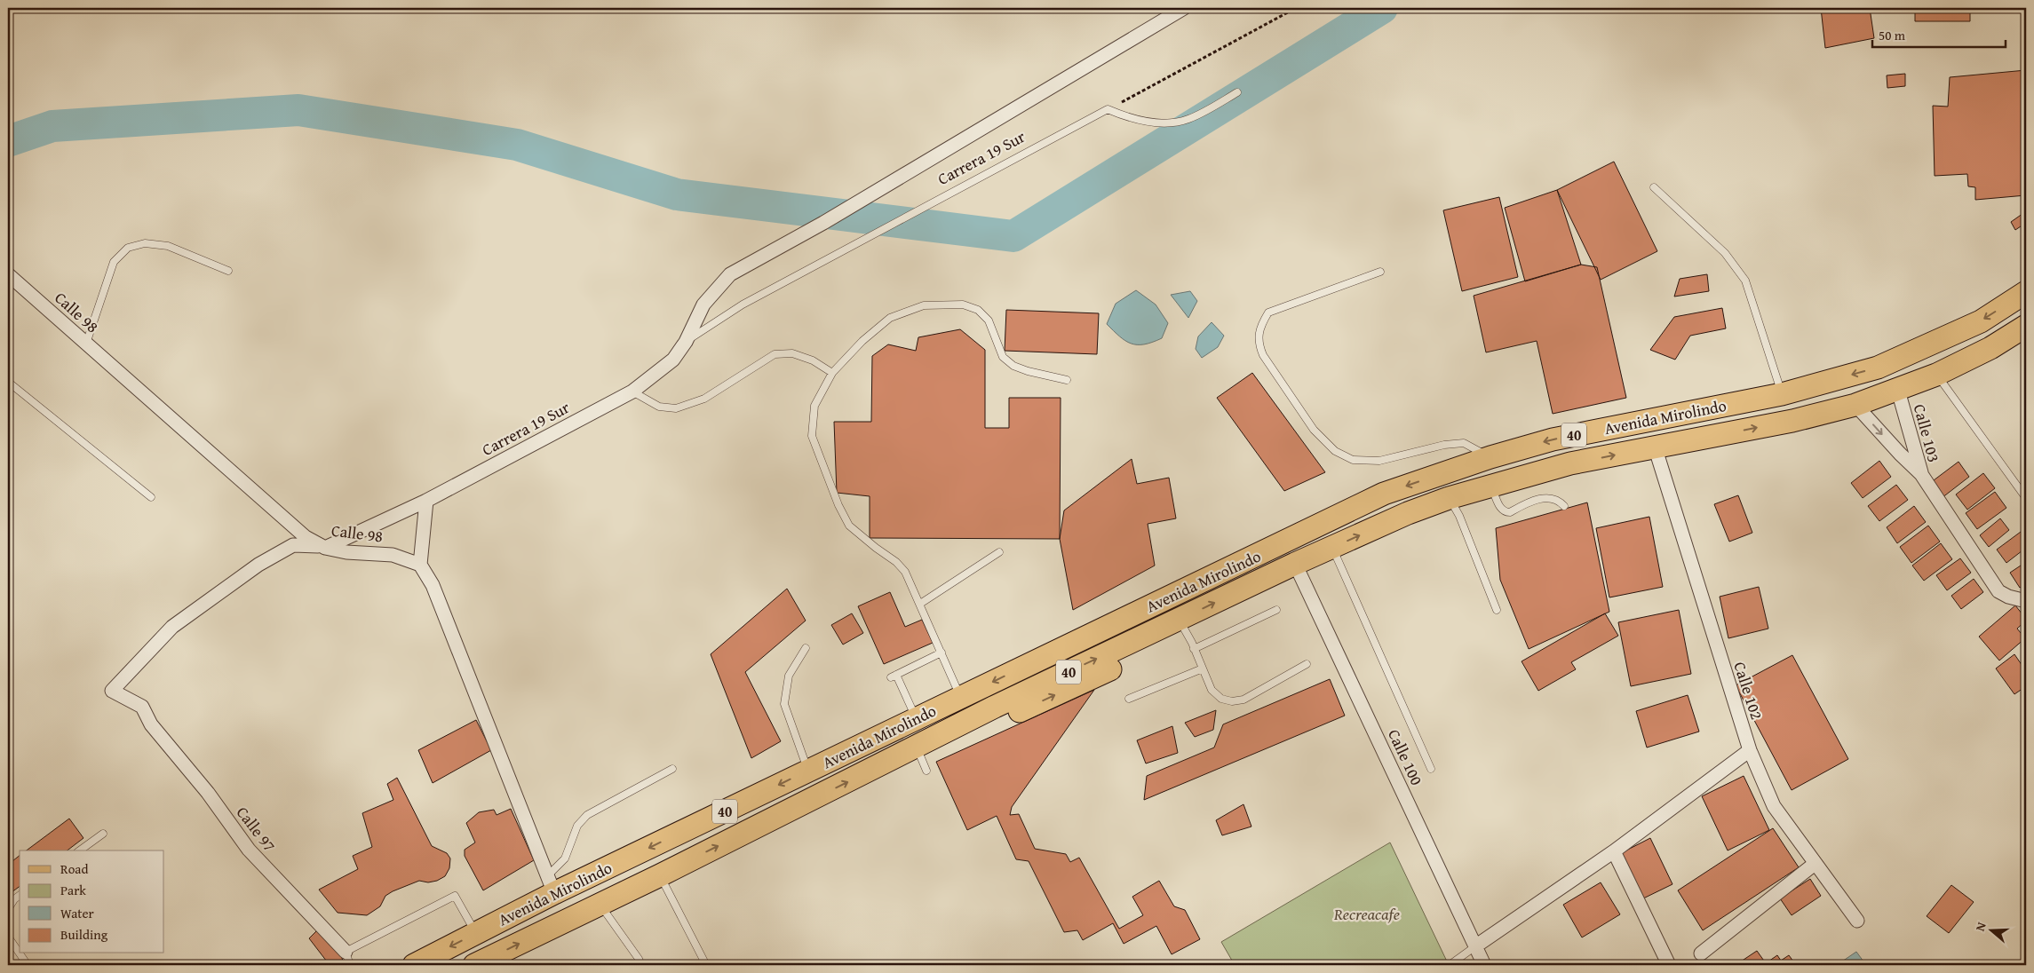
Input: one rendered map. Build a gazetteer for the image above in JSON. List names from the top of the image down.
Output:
{
  "streets": {
    "main road": ["Avenida Mirolindo", "40"],
    "street": [
      "Carrera 19 Sur",
      "Calle 98",
      "Calle 103",
      "Calle 102",
      "Calle 100",
      "Calle 97"
    ]
  },
  "crossings": [
    ["Carrera 19 Sur", "Calle 98"],
    ["Carrera 19 Sur", "Calle 97"],
    ["Calle 98", "Calle 97"],
    ["Avenida Mirolindo", "Calle 103"],
    ["Avenida Mirolindo", "Calle 102"],
    ["Avenida Mirolindo", "Calle 100"]
  ],
  "parks": ["Recreacafe"],
  "legend": [
    "Road",
    "Park",
    "Water",
    "Building"
  ],
  "scale_bar": "50 m",
  "north": "left"
}
